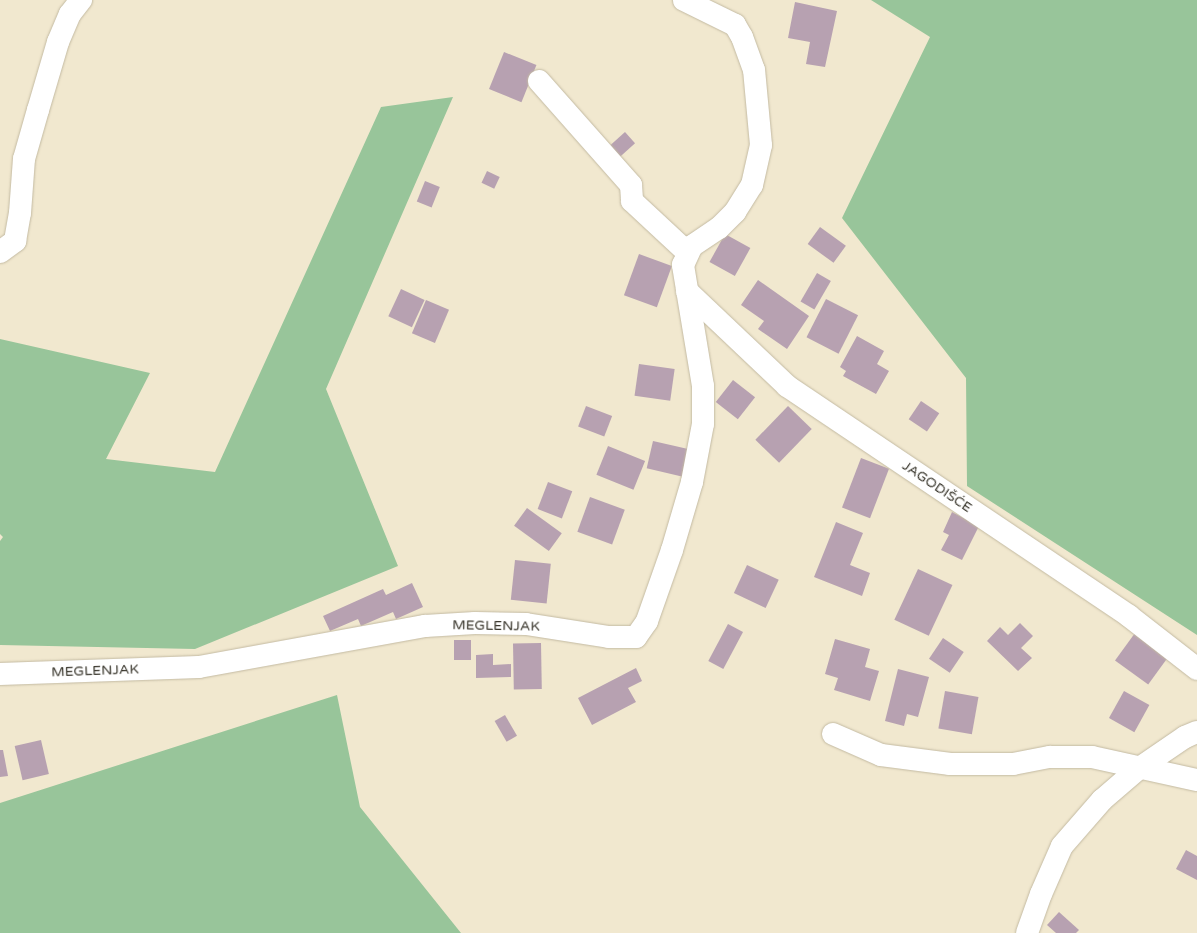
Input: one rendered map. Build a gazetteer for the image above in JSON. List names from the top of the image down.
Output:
{
  "streets": {
    "street": ["JAGODIŠĆE", "MEGLENJAK"]
  },
  "crossings": [
    ["JAGODIŠĆE", "MEGLENJAK"]
  ]
}
